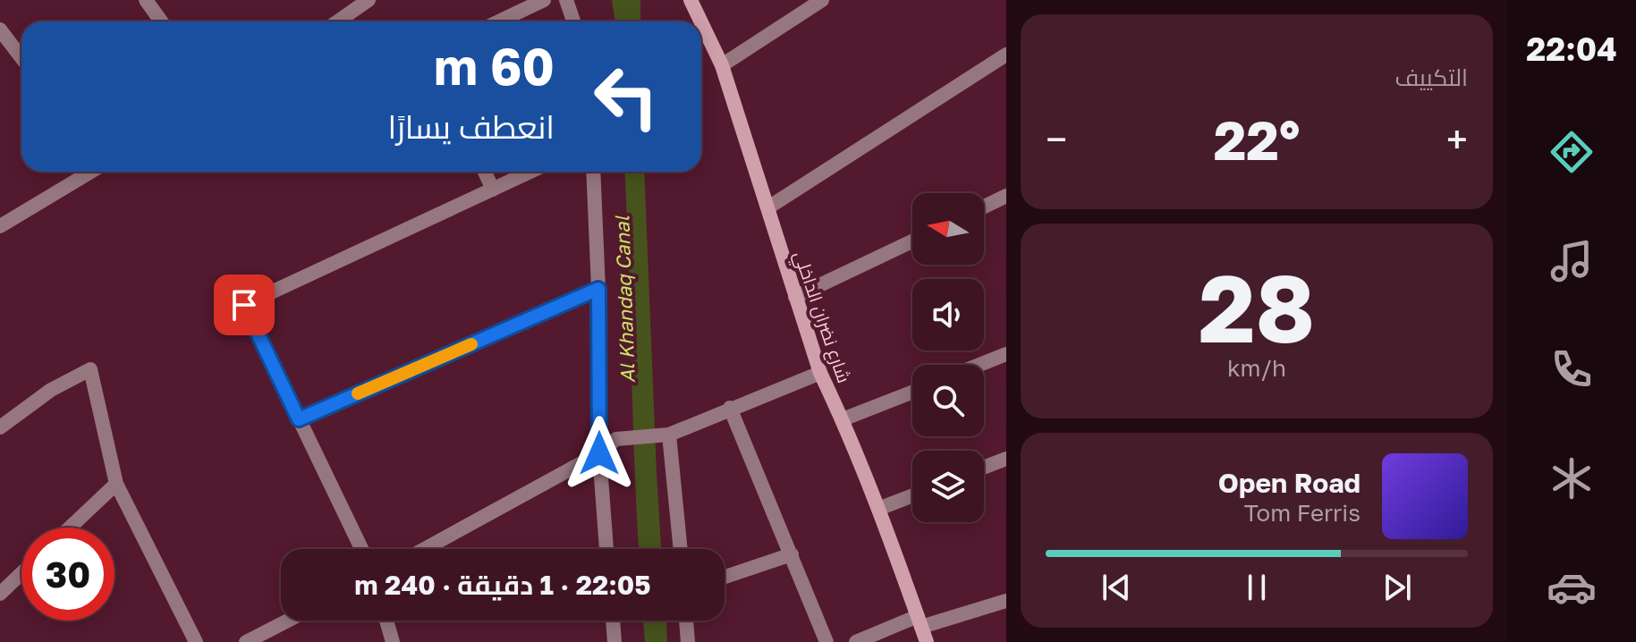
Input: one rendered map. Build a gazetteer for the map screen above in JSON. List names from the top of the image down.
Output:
{
  "streets": {
    "street": ["شارع نضران الداخلي"]
  },
  "water": ["Al Khandaq Canal"],
  "north": "left",
  "page": {
    "tabs": "22:04",
    "tile": [
      "التكييف",
      ["28", "km/h"]
    ],
    "turn": ["60 m", "انعطف يسارًا"],
    "heat": ["−", "22°", "+"],
    "song": ["Open Road", "Tom Ferris"],
    "limit": "30",
    "trip": "22:05 · 1 دقيقة · 240 m"
  }
}
